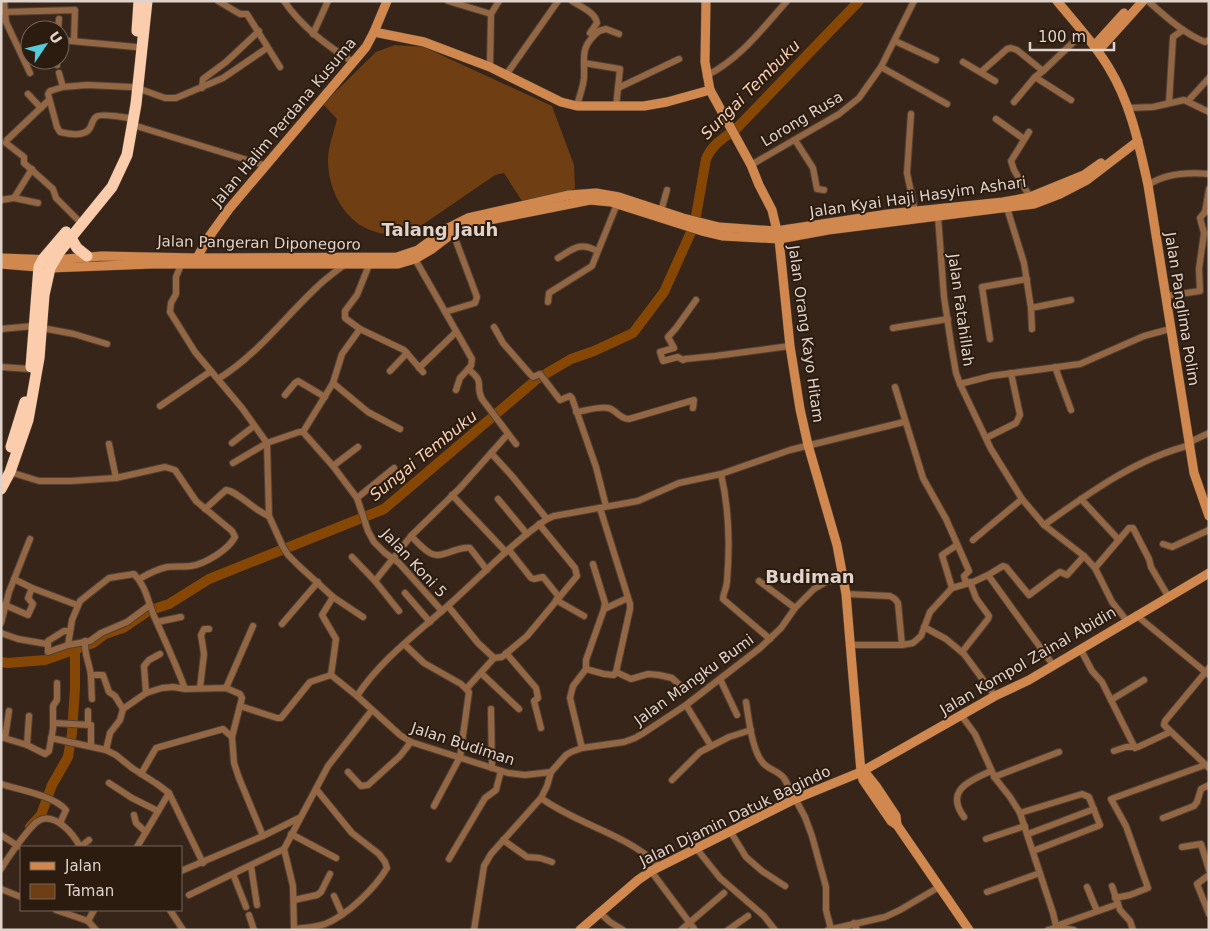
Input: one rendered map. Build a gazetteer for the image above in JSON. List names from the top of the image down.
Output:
{
  "streets": {
    "main road": [
      "Jalan Halim Perdana Kusuma",
      "Jalan Kyai Haji Hasyim Ashari",
      "Jalan Pangeran Diponegoro",
      "Jalan Panglima Polim",
      "Jalan Orang Kayo Hitam",
      "Jalan Kompol Zainal Abidin",
      "Jalan Djamin Datuk Bagindo"
    ],
    "street": [
      "Lorong Rusa",
      "Jalan Fatahillah",
      "Jalan Koni 5",
      "Jalan Mangku Bumi",
      "Jalan Budiman"
    ]
  },
  "crossings": [
    ["Lorong Rusa", "Jalan Orang Kayo Hitam"],
    ["Jalan Halim Perdana Kusuma", "Jalan Pangeran Diponegoro"],
    ["Jalan Kyai Haji Hasyim Ashari", "Jalan Pangeran Diponegoro"],
    ["Jalan Kyai Haji Hasyim Ashari", "Jalan Panglima Polim"],
    ["Jalan Kyai Haji Hasyim Ashari", "Jalan Fatahillah"],
    ["Jalan Kyai Haji Hasyim Ashari", "Jalan Orang Kayo Hitam"],
    ["Jalan Pangeran Diponegoro", "Jalan Orang Kayo Hitam"],
    ["Jalan Fatahillah", "Jalan Kompol Zainal Abidin"],
    ["Jalan Orang Kayo Hitam", "Jalan Kompol Zainal Abidin"],
    ["Jalan Orang Kayo Hitam", "Jalan Mangku Bumi"],
    ["Jalan Orang Kayo Hitam", "Jalan Djamin Datuk Bagindo"],
    ["Jalan Kompol Zainal Abidin", "Jalan Djamin Datuk Bagindo"],
    ["Jalan Mangku Bumi", "Jalan Budiman"]
  ],
  "districts": ["Talang Jauh", "Budiman"],
  "water": ["Sungai Tembuku"],
  "legend": ["Jalan", "Taman"],
  "scale_bar": "100 m",
  "north": "top right"
}
